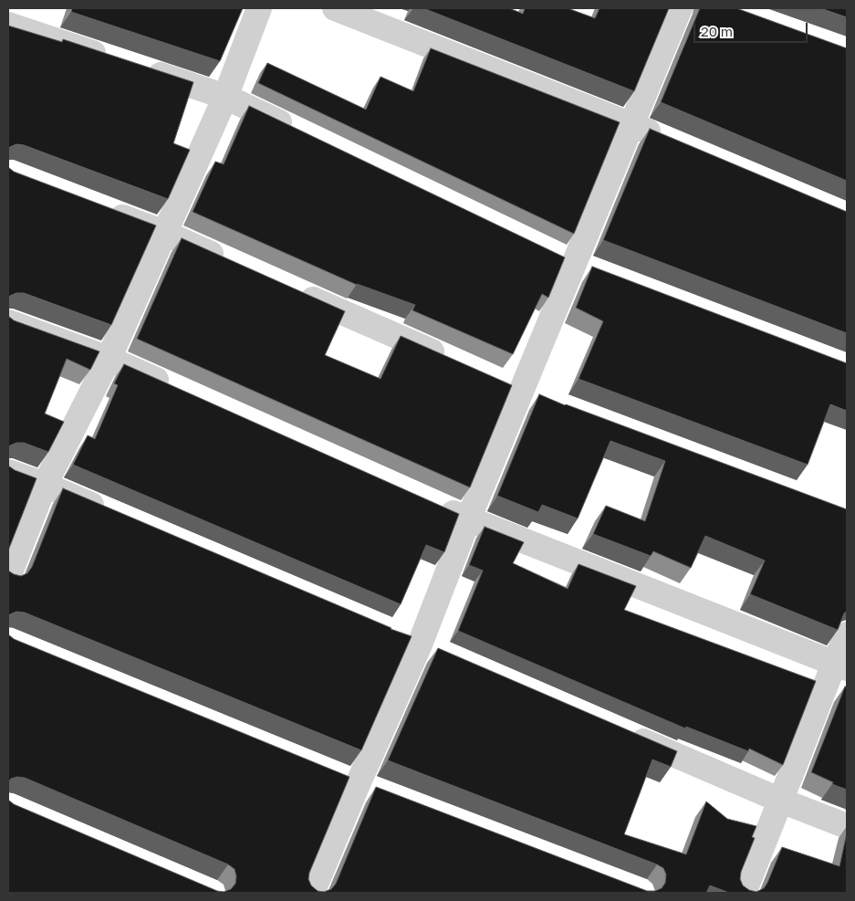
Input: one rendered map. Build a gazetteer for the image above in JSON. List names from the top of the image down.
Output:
{
  "scale_bar": "20 m"
}
